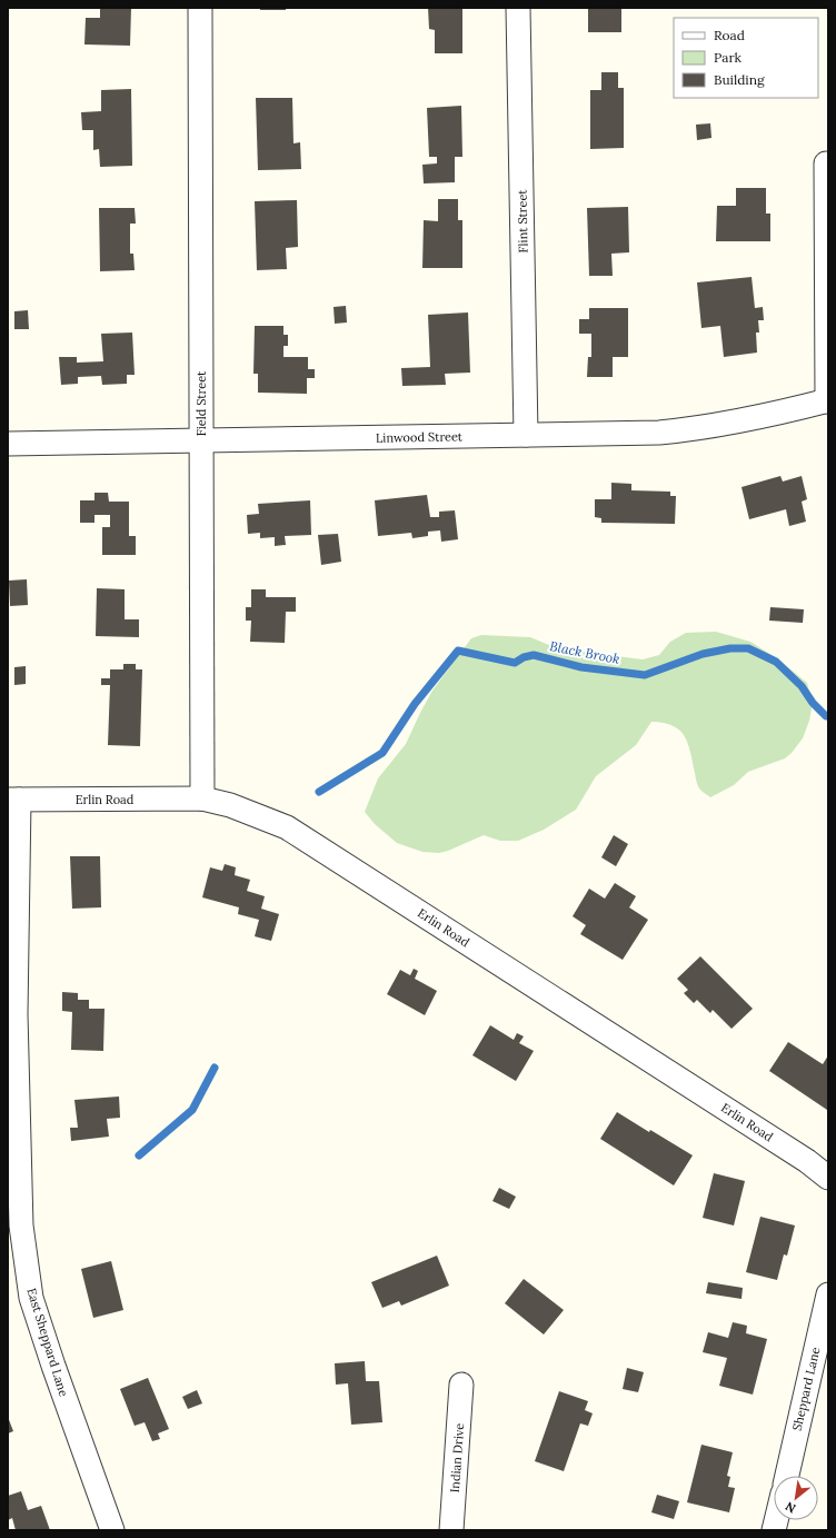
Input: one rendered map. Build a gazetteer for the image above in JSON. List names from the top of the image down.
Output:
{
  "streets": {
    "street": [
      "Flint Street",
      "Field Street",
      "Linwood Street",
      "Erlin Road",
      "East Sheppard Lane",
      "Sheppard Lane",
      "Indian Drive"
    ]
  },
  "crossings": [
    ["Flint Street", "Linwood Street"],
    ["Field Street", "Linwood Street"],
    ["Field Street", "Erlin Road"],
    ["Erlin Road", "East Sheppard Lane"]
  ],
  "water": ["Black Brook"],
  "legend": ["Road", "Park", "Building"],
  "north": "bottom left"
}
